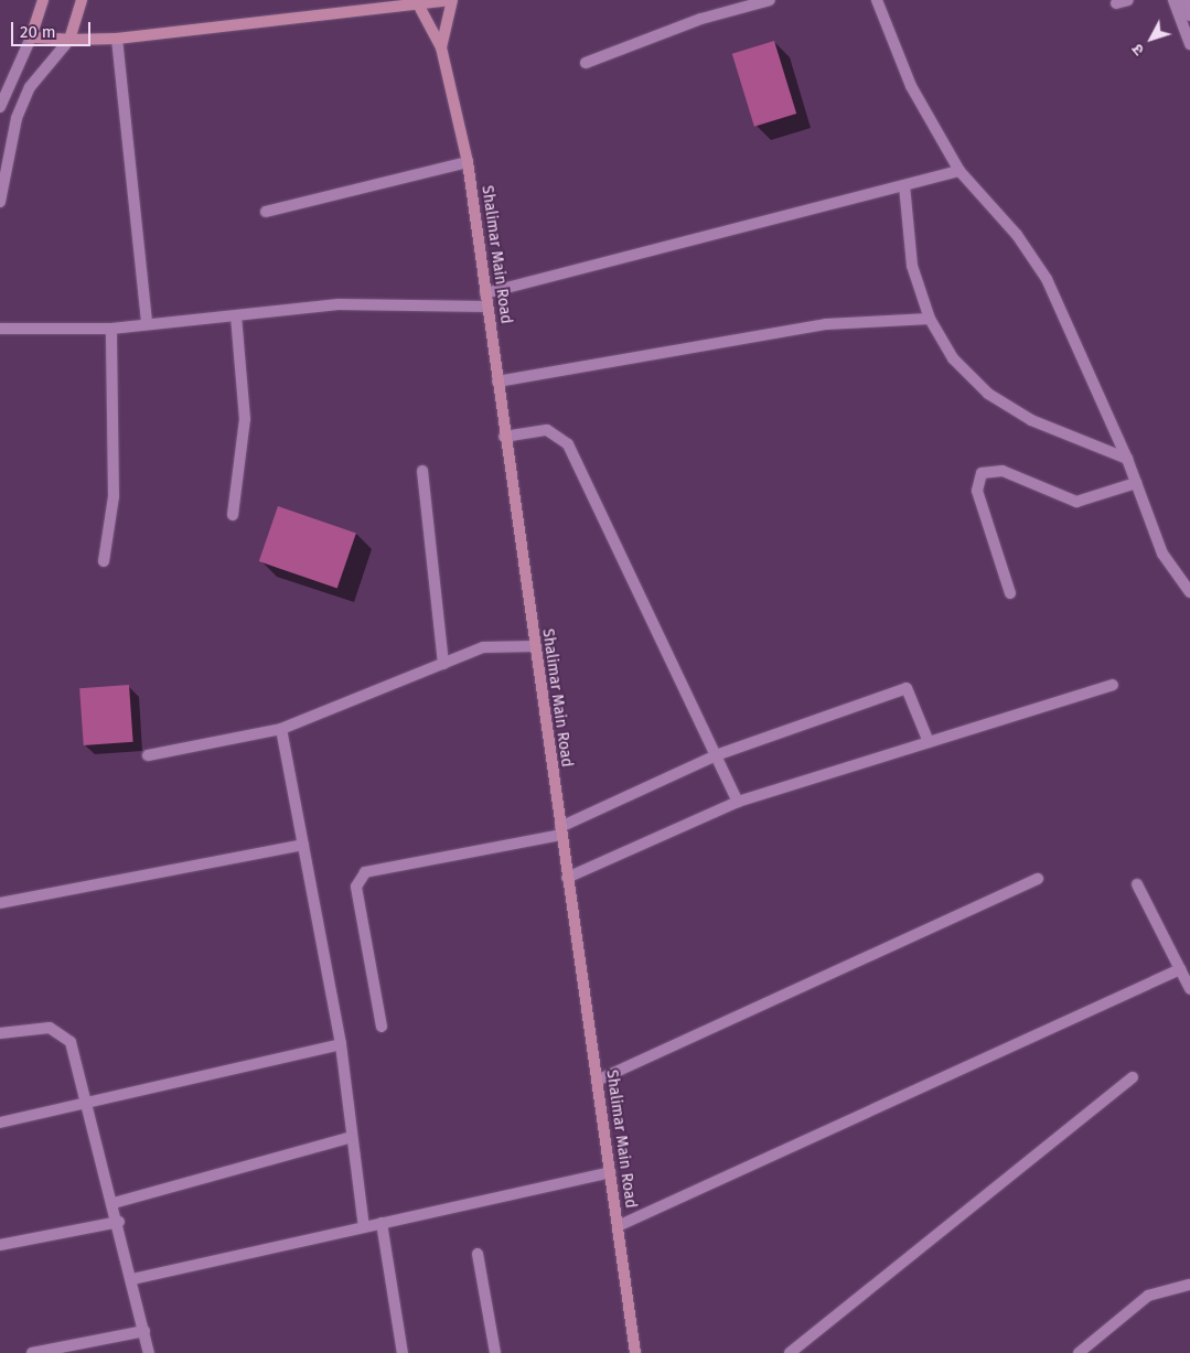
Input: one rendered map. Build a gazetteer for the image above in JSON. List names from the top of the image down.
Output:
{
  "streets": {
    "street": ["Shalimar Main Road"]
  },
  "scale_bar": "20 m",
  "north": "bottom left"
}
